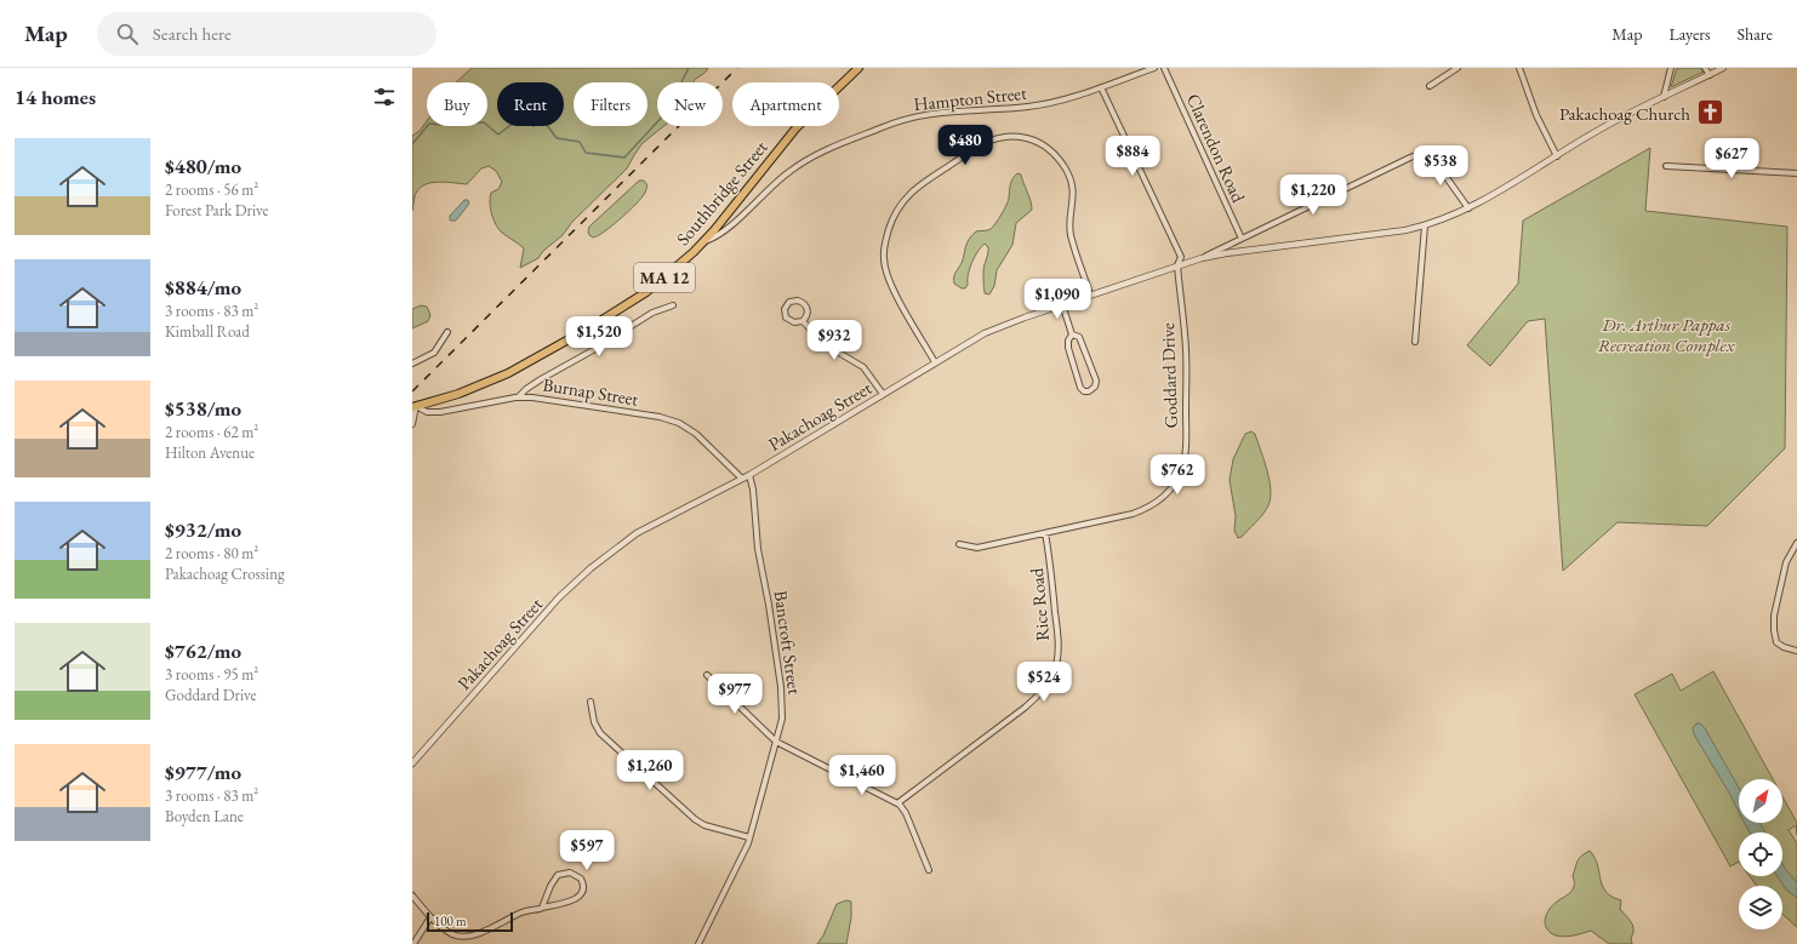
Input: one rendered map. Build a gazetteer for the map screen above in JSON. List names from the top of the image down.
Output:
{
  "streets": {
    "main road": ["Southbridge Street", "MA 12"],
    "street": [
      "Hampton Street",
      "Clarendon Road",
      "Goddard Drive",
      "Burnap Street",
      "Pakachoag Street",
      "Rice Road",
      "Bancroft Street"
    ]
  },
  "crossings": [
    ["Hampton Street", "Southbridge Street"],
    ["Hampton Street", "Goddard Drive"],
    ["Southbridge Street", "Burnap Street"],
    ["Goddard Drive", "Pakachoag Street"],
    ["Goddard Drive", "Rice Road"],
    ["Burnap Street", "Pakachoag Street"],
    ["Pakachoag Street", "Bancroft Street"]
  ],
  "parks": ["Dr. Arthur Pappas Recreation Complex"],
  "places": {
    "church": ["Pakachoag Church"]
  },
  "scale_bar": "100 m",
  "north": "top right",
  "page": {
    "header": "Map",
    "search": "Search here",
    "nav": ["Map", "Layers", "Share"],
    "heading": "14 homes",
    "chip": [
      "Buy",
      "Rent",
      "Filters",
      "New",
      "Apartment"
    ],
    "price": [
      "$480",
      "$884",
      "$627",
      "$538",
      "$1,220",
      "$1,090",
      "$1,520",
      "$932",
      "$762",
      "$524",
      "$977",
      "$1,260",
      "$1,460",
      "$597"
    ],
    "list": [
      {
        "name": "$480/mo",
        "note": "2 rooms · 56 m² · Forest Park Drive"
      },
      {
        "name": "$884/mo",
        "note": "3 rooms · 83 m² · Kimball Road"
      },
      {
        "name": "$538/mo",
        "note": "2 rooms · 62 m² · Hilton Avenue"
      },
      {
        "name": "$932/mo",
        "note": "2 rooms · 80 m² · Pakachoag Crossing"
      },
      {
        "name": "$762/mo",
        "note": "3 rooms · 95 m² · Goddard Drive"
      },
      {
        "name": "$977/mo",
        "note": "3 rooms · 83 m² · Boyden Lane"
      }
    ],
    "scale": "100 m"
  }
}
